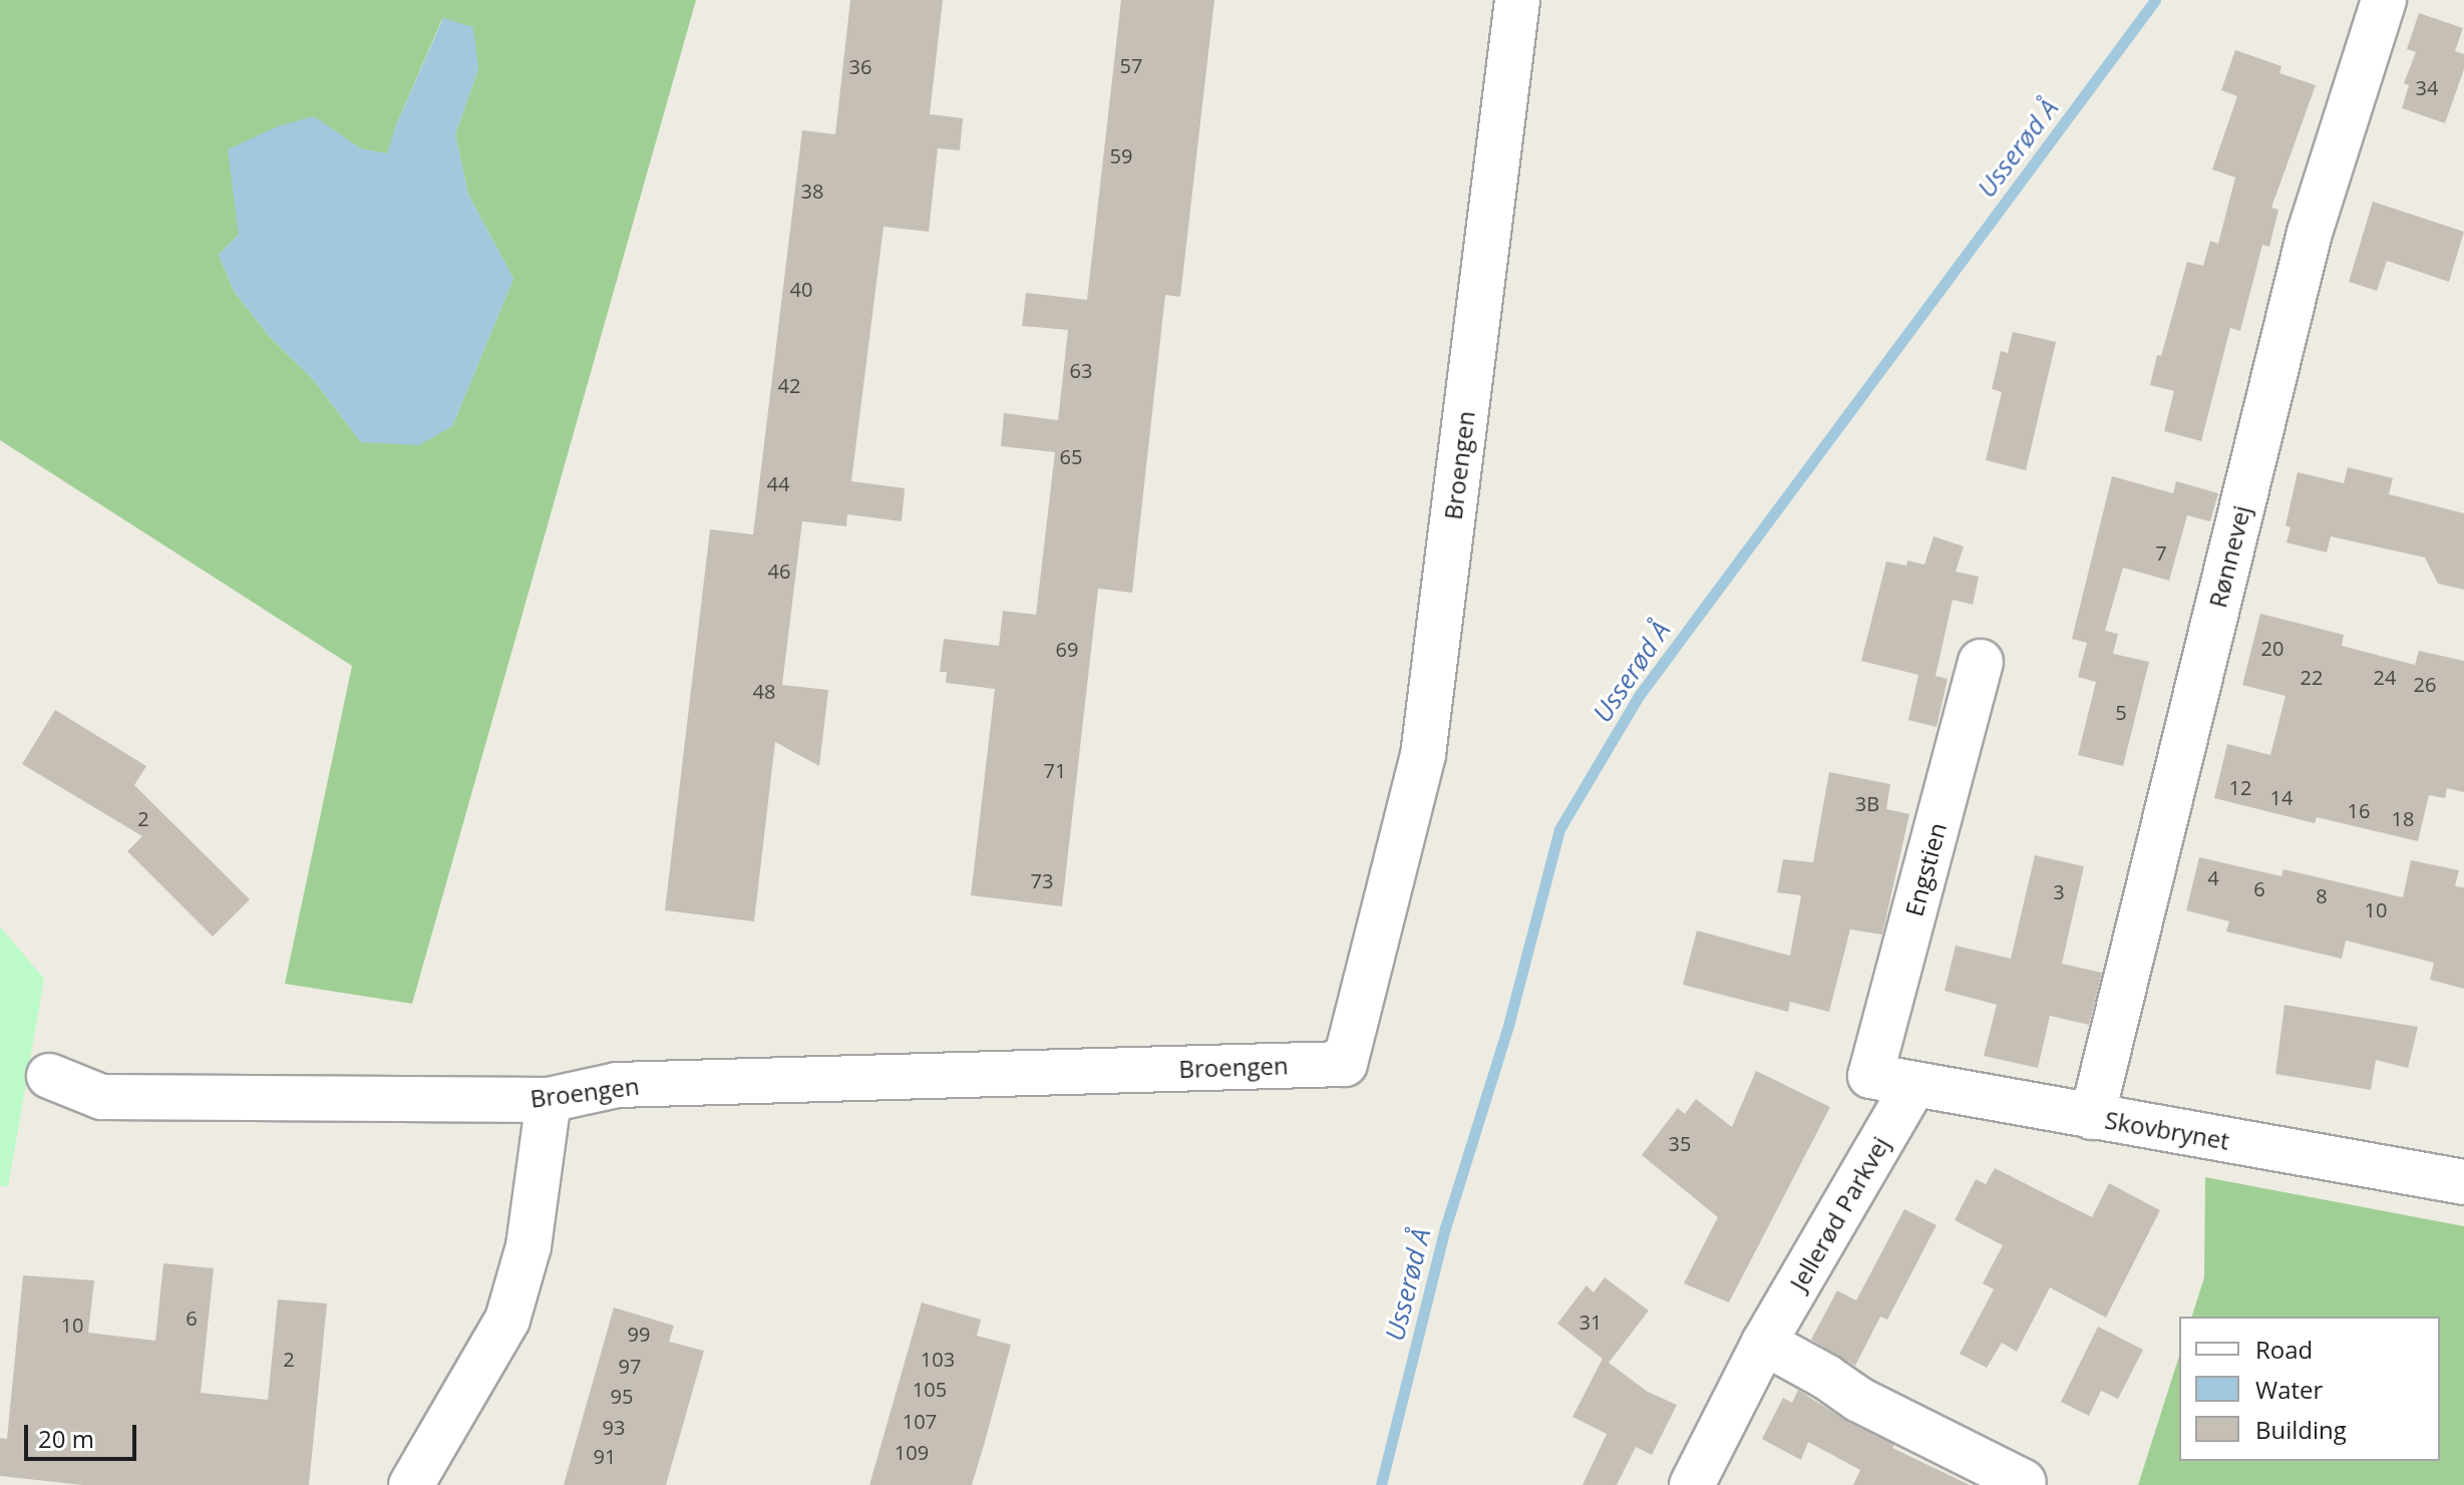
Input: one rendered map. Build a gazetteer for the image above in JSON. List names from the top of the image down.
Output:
{
  "streets": {
    "street": [
      "Broengen",
      "Rønnevej",
      "Engstien",
      "Skovbrynet",
      "Jellerød Parkvej"
    ]
  },
  "crossings": [
    ["Rønnevej", "Skovbrynet"],
    ["Engstien", "Skovbrynet"],
    ["Skovbrynet", "Jellerød Parkvej"]
  ],
  "water": ["Usserød Å"],
  "house_numbers": [
    "57",
    "36",
    "34",
    "59",
    "38",
    "40",
    "63",
    "42",
    "65",
    "44",
    "7",
    "46",
    "20",
    "69",
    "22",
    "24",
    "26",
    "48",
    "5",
    "71",
    "12",
    "14",
    "3B",
    "16",
    "2",
    "18",
    "4",
    "73",
    "6",
    "3",
    "8",
    "10",
    "35",
    "6",
    "31",
    "10",
    "99",
    "2",
    "103",
    "97",
    "105",
    "95",
    "107",
    "93",
    "109",
    "91"
  ],
  "legend": ["Road", "Water", "Building"],
  "scale_bar": "20 m"
}
